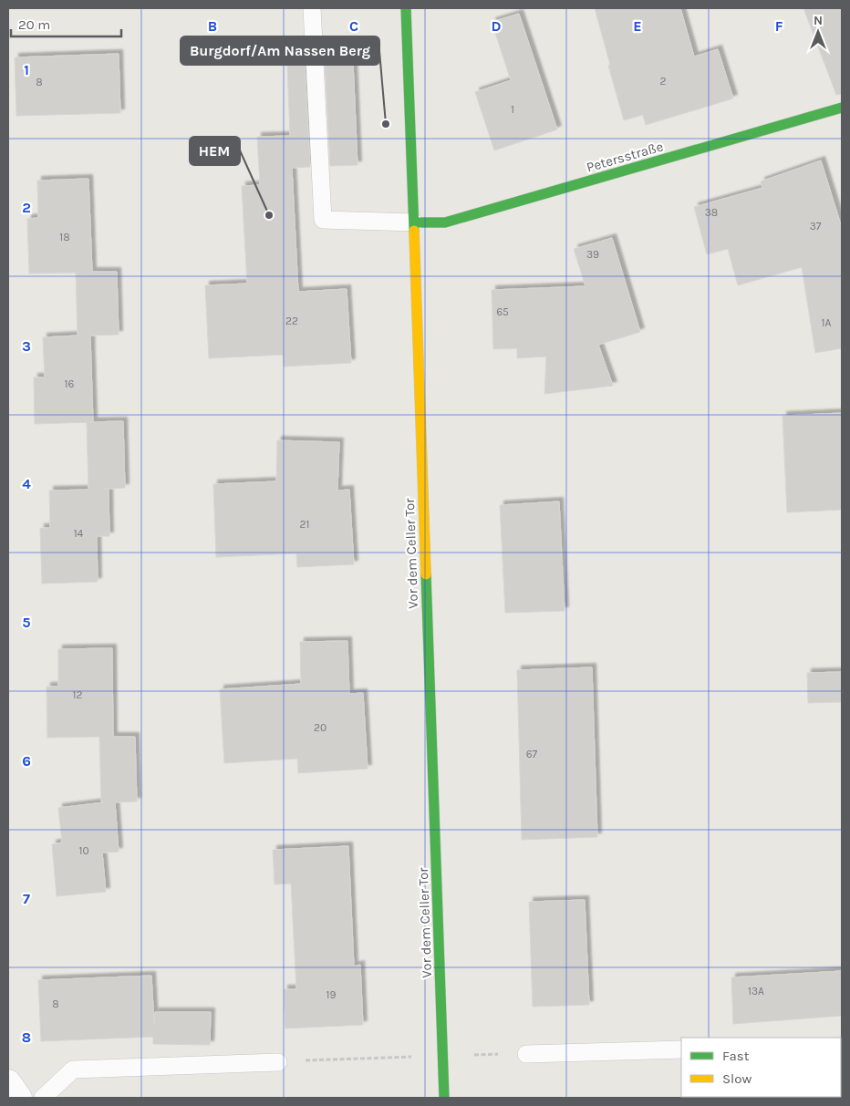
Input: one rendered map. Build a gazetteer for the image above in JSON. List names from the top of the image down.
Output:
{
  "streets": {
    "street": ["Petersstraße", "Vor dem Celler Tor"]
  },
  "crossings": [
    ["Petersstraße", "Vor dem Celler Tor"]
  ],
  "places": ["Burgdorf/Am Nassen Berg", "HEM"],
  "house_numbers": [
    "2",
    "8",
    "1",
    "38",
    "37",
    "18",
    "39",
    "65",
    "22",
    "1A",
    "16",
    "21",
    "14",
    "12",
    "20",
    "67",
    "10",
    "13A",
    "19",
    "8"
  ],
  "legend": ["Fast", "Slow"],
  "scale_bar": "20 m",
  "north": "top",
  "grid": {
    "columns": [
      "B",
      "C",
      "D",
      "E",
      "F"
    ],
    "rows": [
      "1",
      "2",
      "3",
      "4",
      "5",
      "6",
      "7",
      "8"
    ]
  }
}
